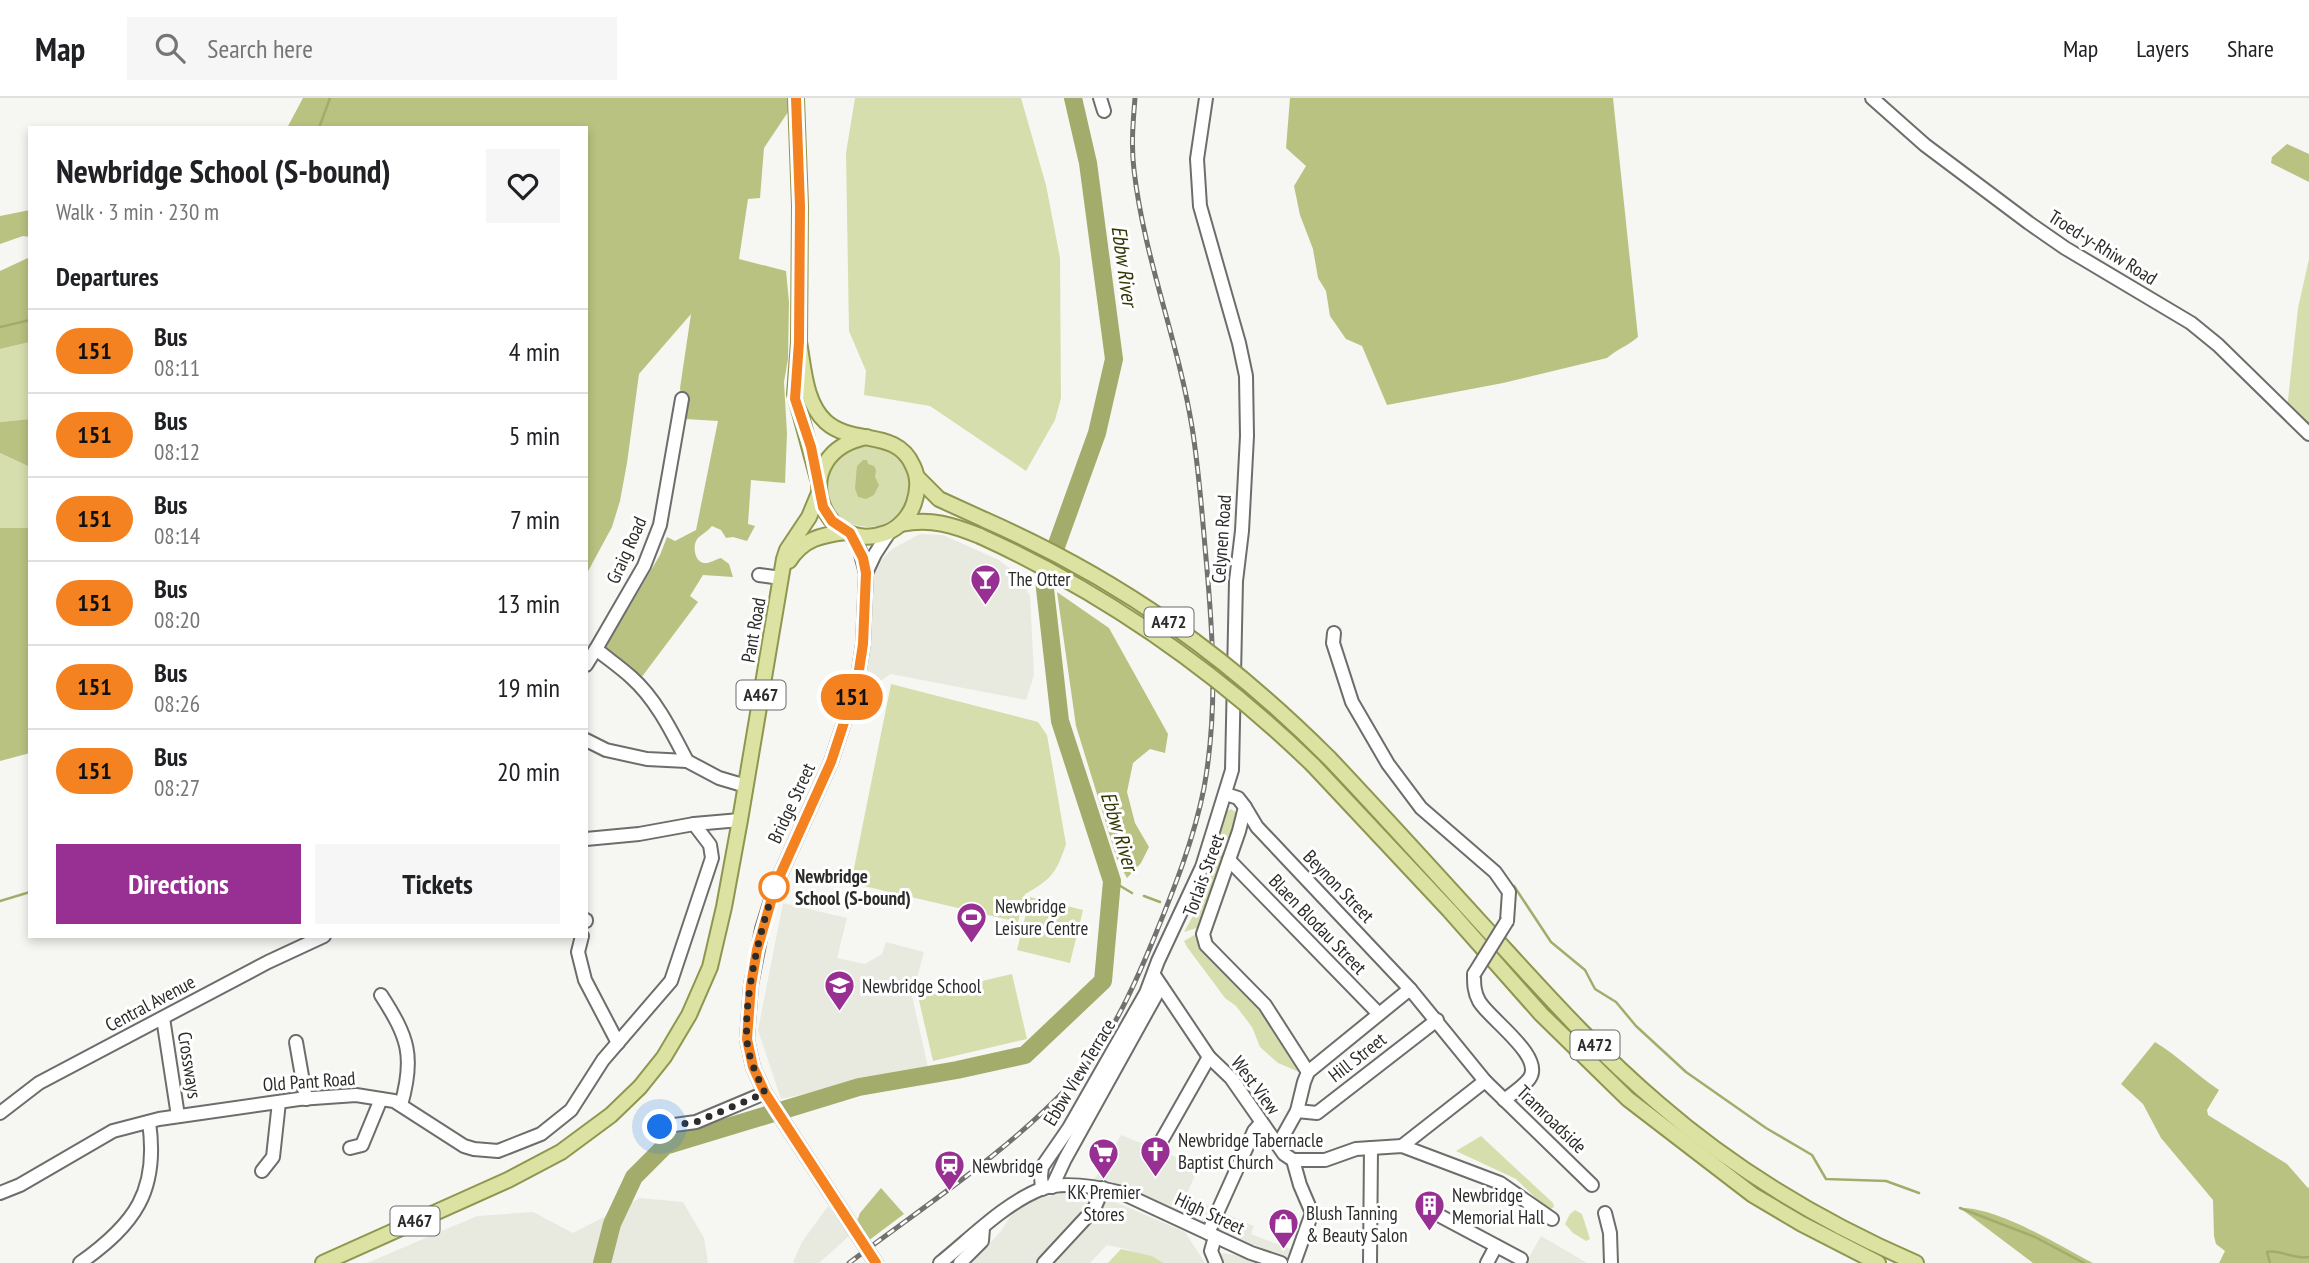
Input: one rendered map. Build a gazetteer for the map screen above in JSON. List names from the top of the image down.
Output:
{
  "streets": {
    "main road": ["A472", "Pant Road", "A467"],
    "street": [
      "Troed-y-Rhiw Road",
      "Celynen Road",
      "Graig Road",
      "Bridge Street",
      "Torlais Street",
      "Beynon Street",
      "Blaen Blodau Street",
      "Central Avenue",
      "Hill Street",
      "Crossways",
      "Old Pant Road",
      "West View",
      "Tramroadside",
      "High Street"
    ]
  },
  "crossings": [
    ["Celynen Road", "West View"],
    ["Celynen Road", "High Street"],
    ["A472", "Pant Road"],
    ["A472", "Bridge Street"],
    ["Pant Road", "A467"],
    ["Pant Road", "Bridge Street"],
    ["Torlais Street", "Beynon Street"],
    ["Torlais Street", "Blaen Blodau Street"],
    ["Beynon Street", "Hill Street"],
    ["Beynon Street", "Tramroadside"],
    ["Central Avenue", "Crossways"],
    ["Hill Street", "Tramroadside"],
    ["Crossways", "Old Pant Road"]
  ],
  "water": ["Ebbw River"],
  "places": {
    "bar": ["The Otter"],
    "other": ["Newbridge School (S-bound)"],
    "sports": ["Newbridge Leisure Centre"],
    "school or university": ["Newbridge School"],
    "church": ["Newbridge Tabernacle Baptist Church"],
    "supermarket": ["KK Premier Stores"],
    "station": ["Newbridge"],
    "building": ["Newbridge Memorial Hall"],
    "shop": ["Blush Tanning & Beauty Salon"]
  },
  "lines": ["bus line 151"],
  "page": {
    "header": "Map",
    "search": "Search here",
    "nav": ["Map", "Layers", "Share"],
    "on_map": "151",
    "heading": [
      ["Newbridge School (S-bound)", "Walk · 3 min · 230 m"],
      "Departures"
    ],
    "list": [
      {
        "mark": "151",
        "name": "Bus",
        "note": "08:11",
        "value": "4 min"
      },
      {
        "mark": "151",
        "name": "Bus",
        "note": "08:12",
        "value": "5 min"
      },
      {
        "mark": "151",
        "name": "Bus",
        "note": "08:14",
        "value": "7 min"
      },
      {
        "mark": "151",
        "name": "Bus",
        "note": "08:20",
        "value": "13 min"
      },
      {
        "mark": "151",
        "name": "Bus",
        "note": "08:26",
        "value": "19 min"
      },
      {
        "mark": "151",
        "name": "Bus",
        "note": "08:27",
        "value": "20 min"
      }
    ],
    "buttons": ["Directions", "Tickets"]
  }
}
